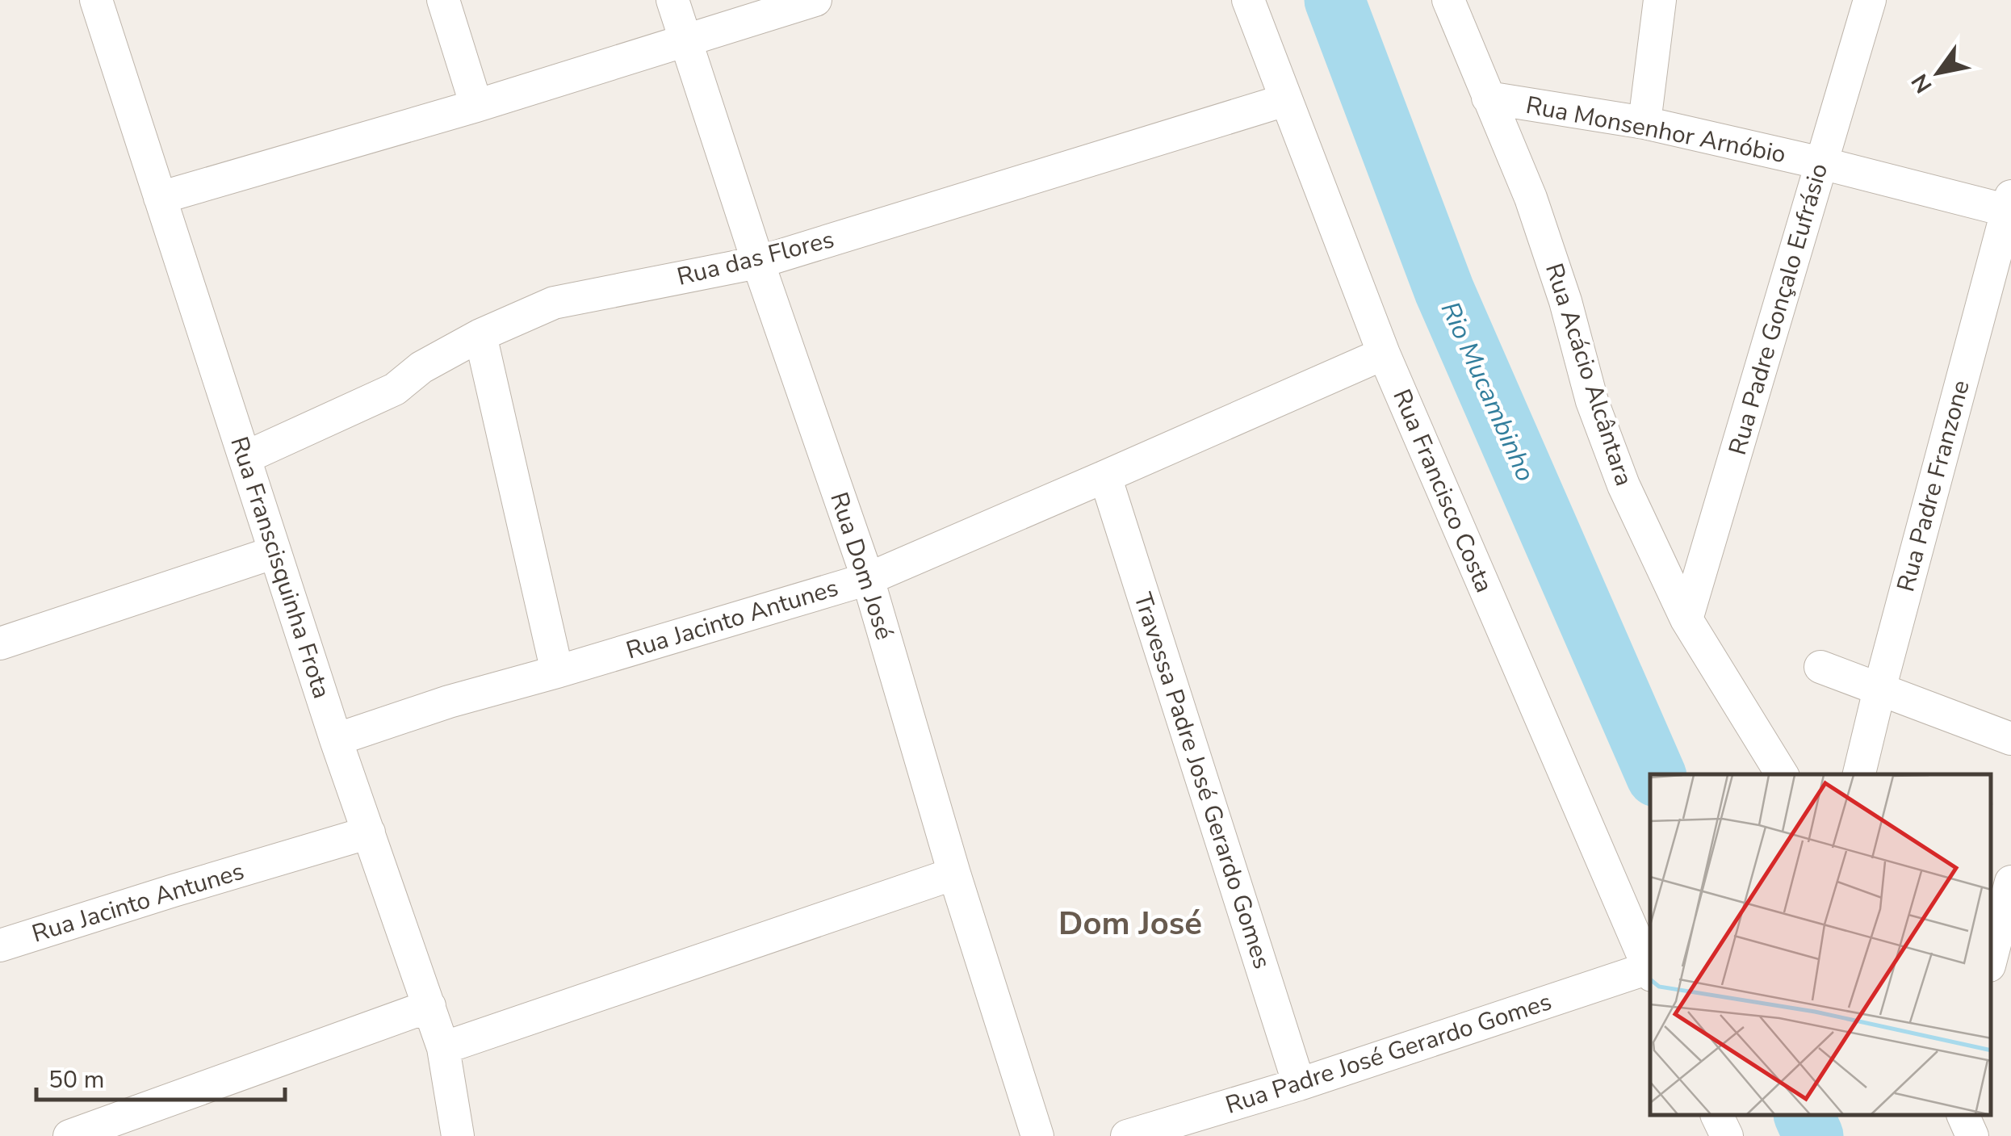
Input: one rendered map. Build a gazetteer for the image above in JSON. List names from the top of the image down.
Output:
{
  "streets": {
    "street": [
      "Rua Monsenhor Arnóbio",
      "Rua das Flores",
      "Rua Padre Gonçalo Eufrásio",
      "Rua Acácio Alcântara",
      "Rua Padre Franzone",
      "Rua Francisco Costa",
      "Rua Dom José",
      "Rua Franscisquinha Frota",
      "Rua Jacinto Antunes",
      "Travessa Padre José Gerardo Gomes",
      "Rua Padre José Gerardo Gomes"
    ]
  },
  "crossings": [
    ["Rua Monsenhor Arnóbio", "Rua Padre Gonçalo Eufrásio"],
    ["Rua Monsenhor Arnóbio", "Rua Acácio Alcântara"],
    ["Rua Monsenhor Arnóbio", "Rua Padre Franzone"],
    ["Rua das Flores", "Rua Francisco Costa"],
    ["Rua das Flores", "Rua Dom José"],
    ["Rua das Flores", "Rua Franscisquinha Frota"],
    ["Rua Padre Gonçalo Eufrásio", "Rua Acácio Alcântara"],
    ["Rua Francisco Costa", "Rua Jacinto Antunes"],
    ["Rua Francisco Costa", "Rua Padre José Gerardo Gomes"],
    ["Rua Dom José", "Rua Jacinto Antunes"],
    ["Rua Franscisquinha Frota", "Rua Jacinto Antunes"],
    ["Rua Jacinto Antunes", "Travessa Padre José Gerardo Gomes"],
    ["Travessa Padre José Gerardo Gomes", "Rua Padre José Gerardo Gomes"]
  ],
  "districts": ["Dom José"],
  "water": ["Rio Mucambinho"],
  "scale_bar": "50 m",
  "north": "bottom left"
}
